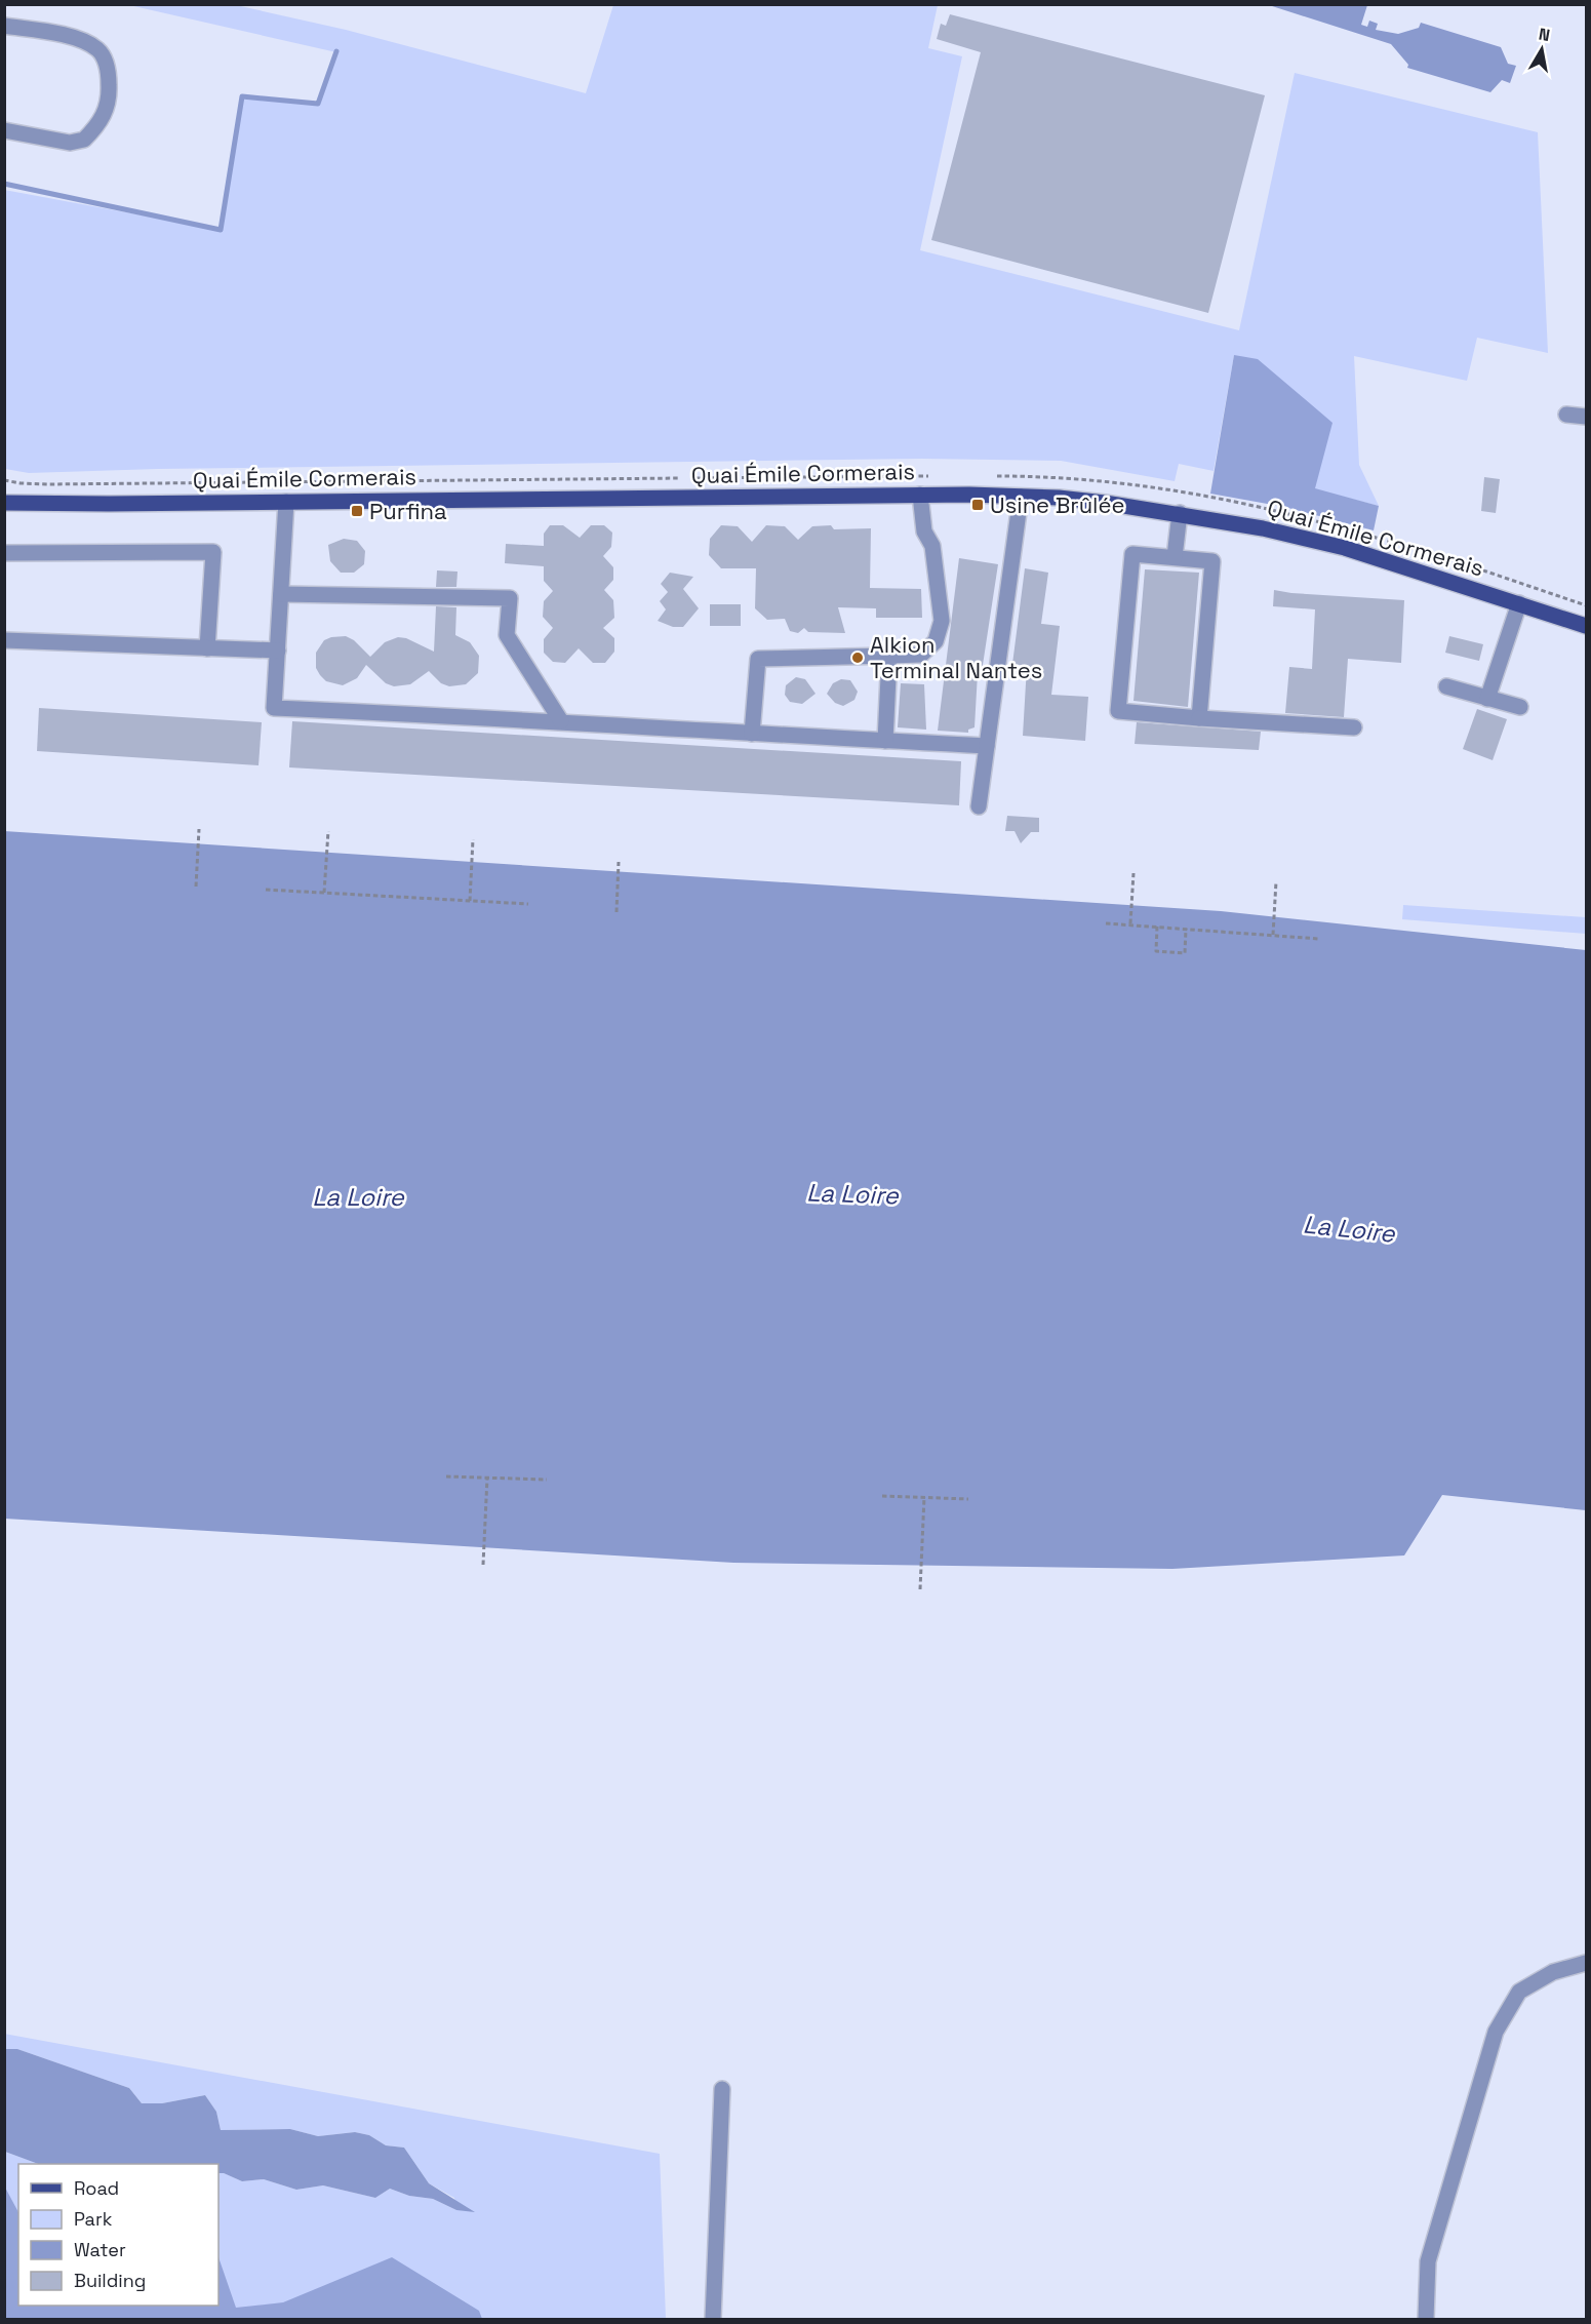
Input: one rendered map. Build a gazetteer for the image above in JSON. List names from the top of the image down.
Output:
{
  "streets": {
    "main road": ["Quai Émile Cormerais"]
  },
  "water": ["La Loire"],
  "places": {
    "transit": ["Usine Brûlée", "Purfina"],
    "other": ["Alkion Terminal Nantes"]
  },
  "legend": [
    "Road",
    "Park",
    "Water",
    "Building"
  ],
  "north": "top"
}
